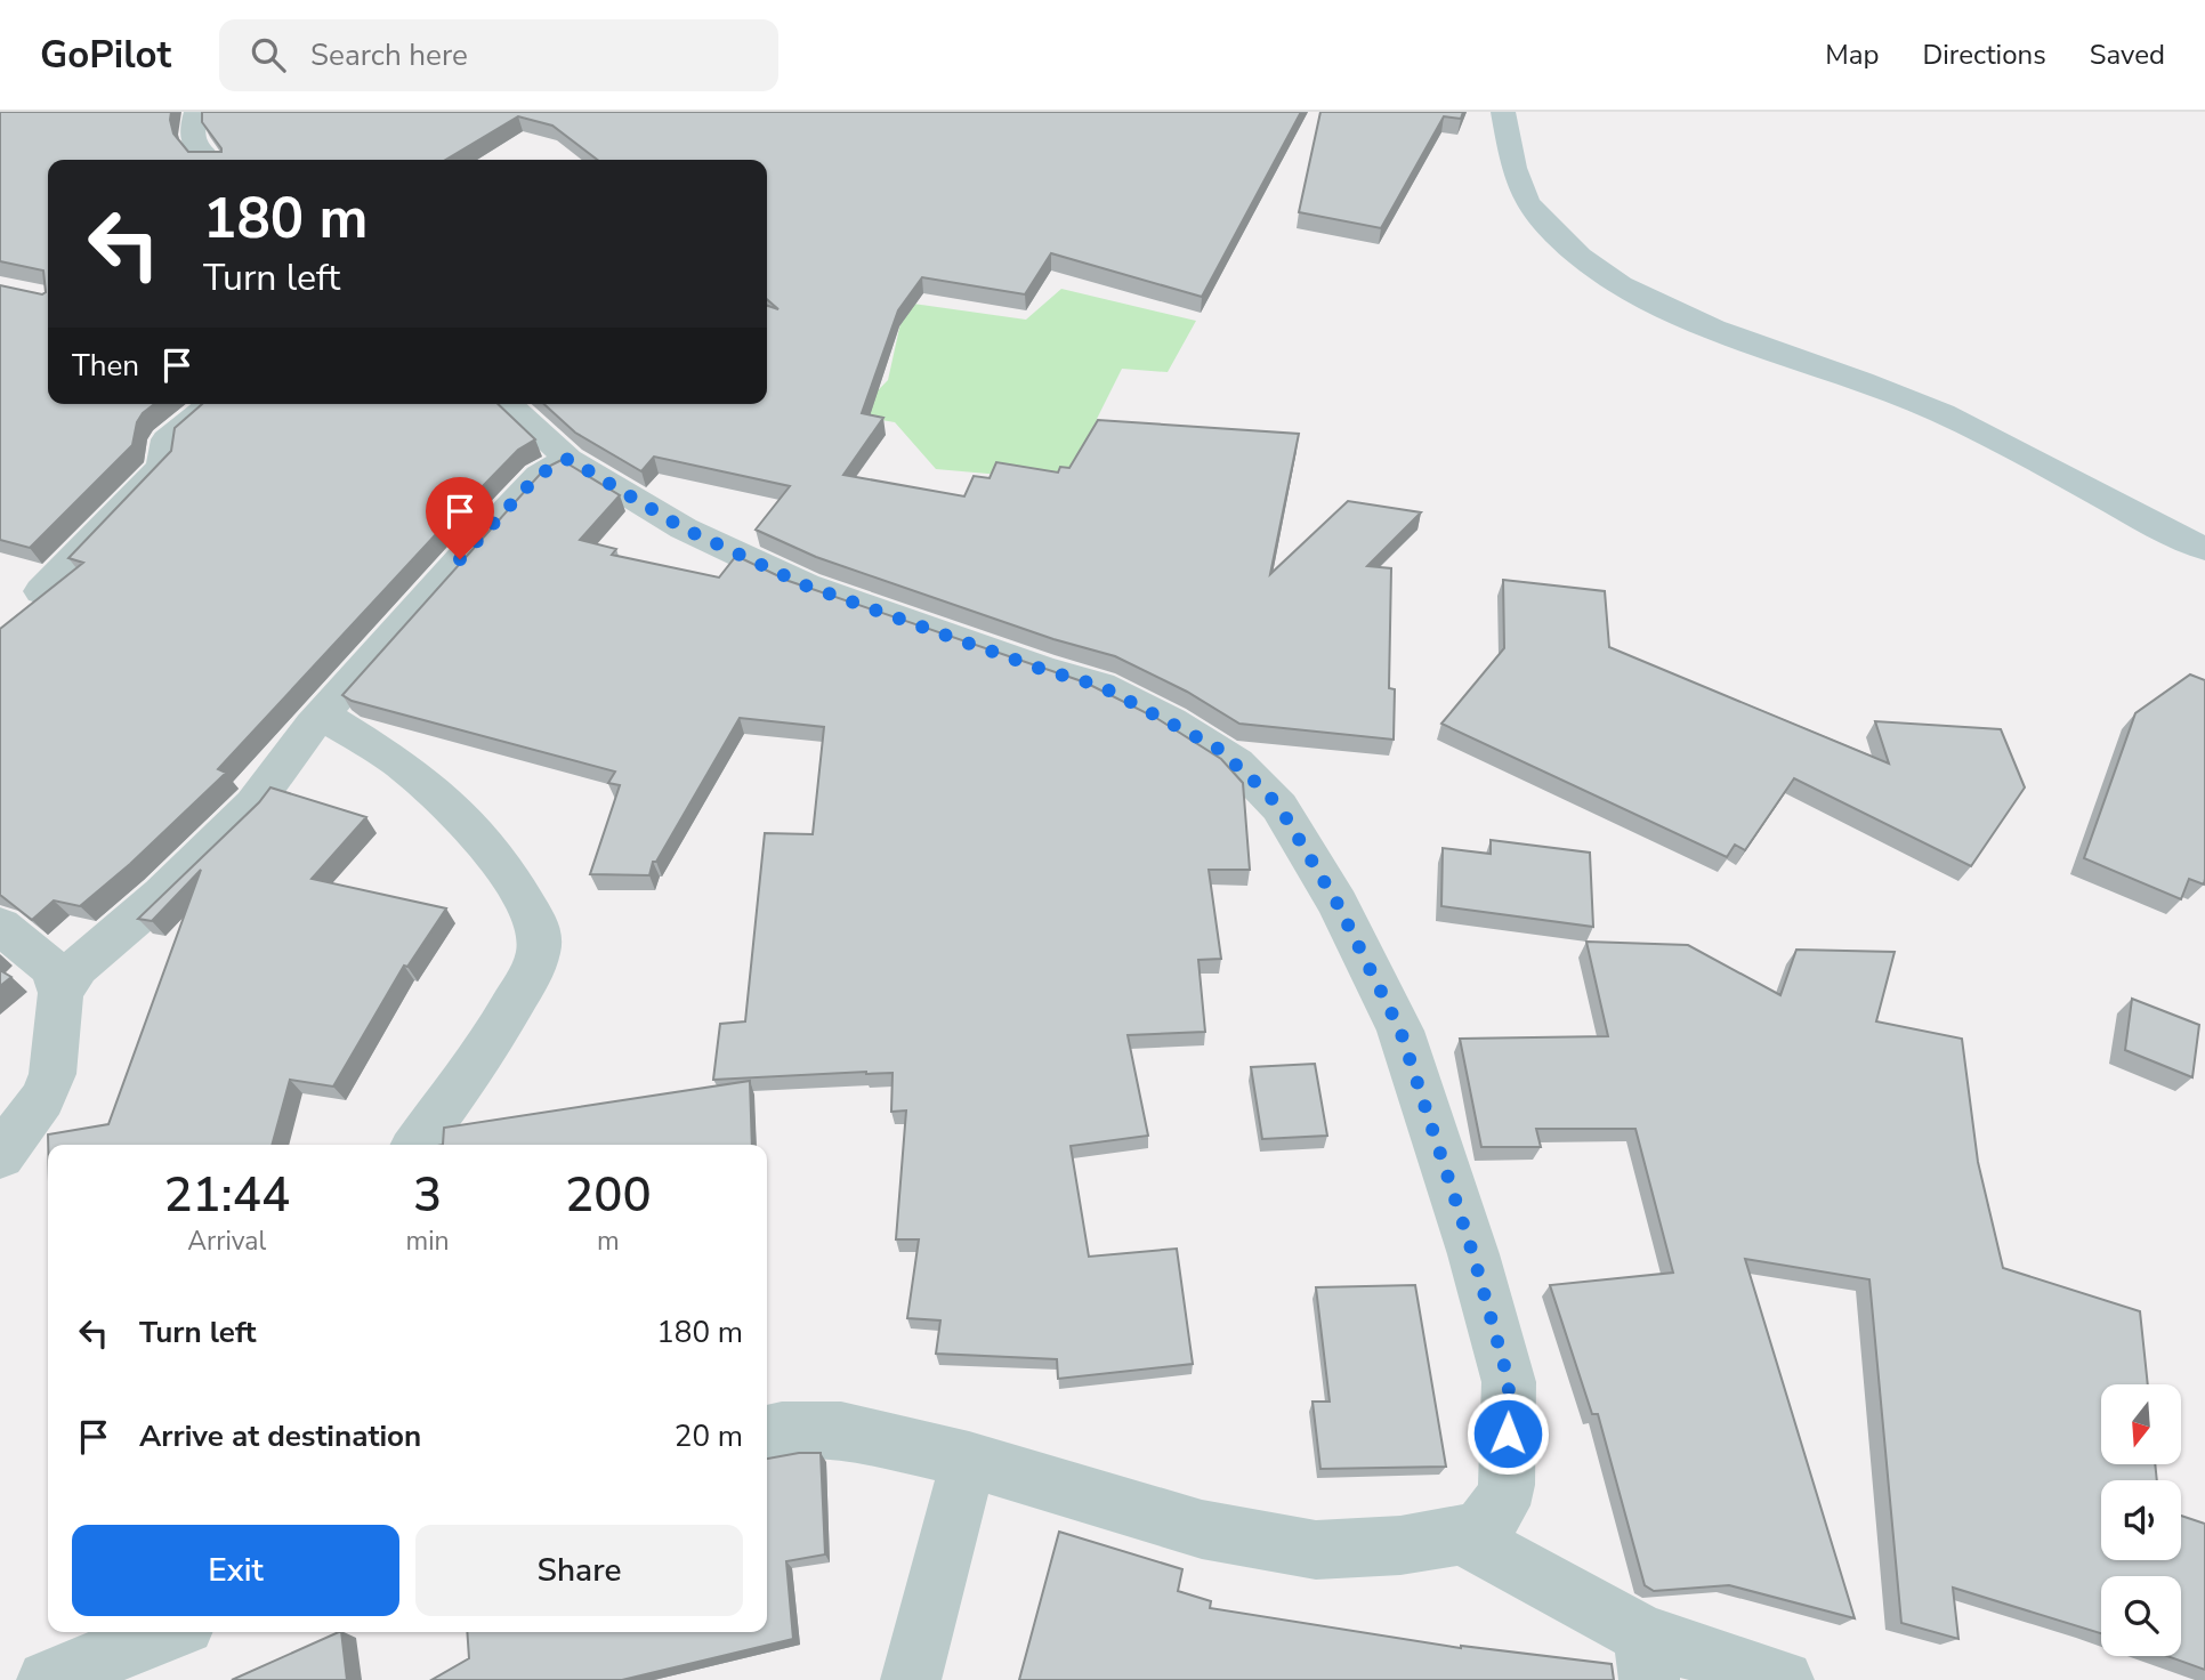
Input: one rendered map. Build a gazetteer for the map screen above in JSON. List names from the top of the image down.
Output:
{
  "north": "bottom",
  "page": {
    "header": "GoPilot",
    "search": "Search here",
    "nav": ["Map", "Directions", "Saved"],
    "turn": ["180 m", "Turn left"],
    "then": "Then",
    "eta": [
      "21:44",
      "Arrival",
      "3",
      "min",
      "200",
      "m"
    ],
    "list": [
      {
        "name": "Turn left",
        "value": "180 m"
      },
      {
        "name": "Arrive at destination",
        "value": "20 m"
      }
    ],
    "buttons": ["Exit", "Share"]
  }
}
